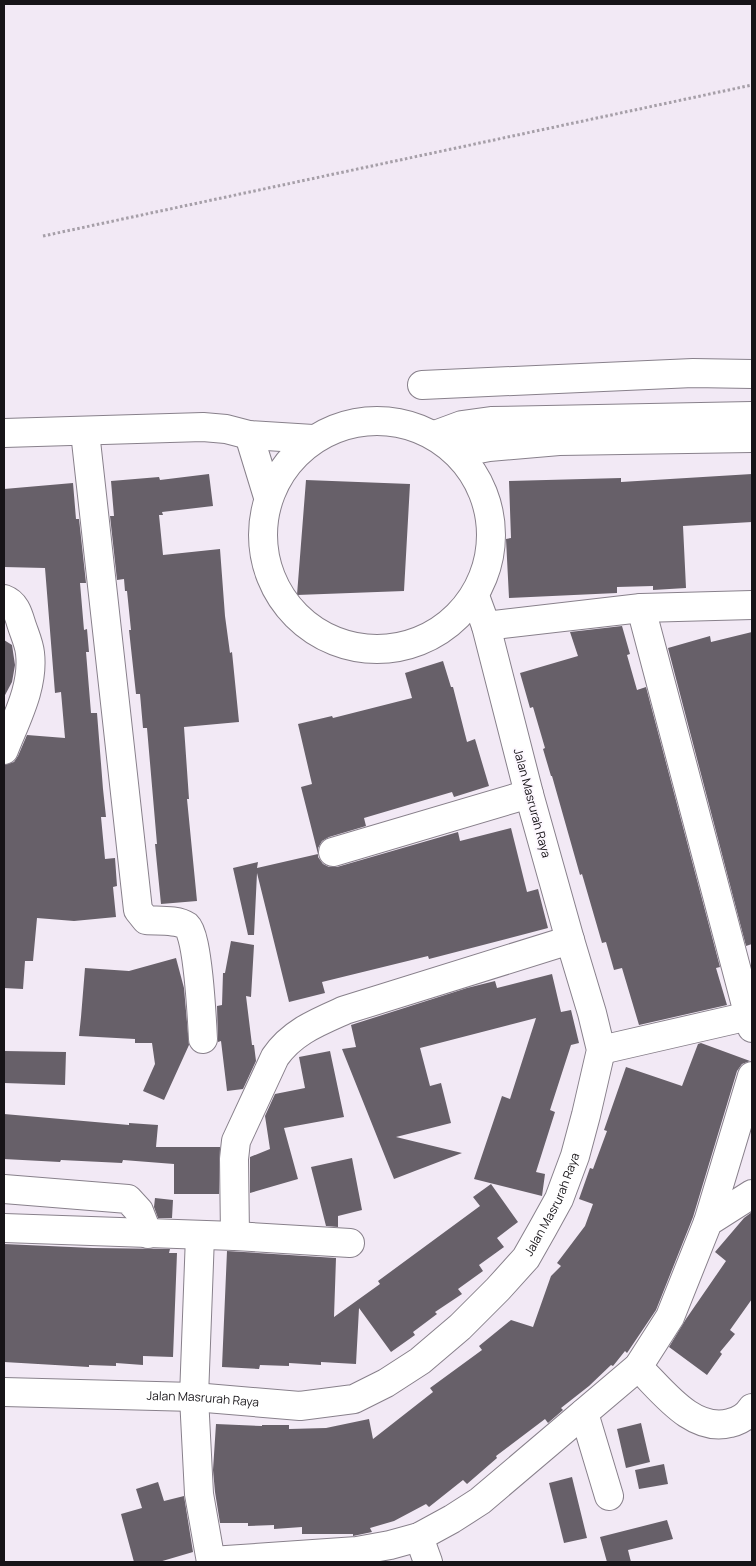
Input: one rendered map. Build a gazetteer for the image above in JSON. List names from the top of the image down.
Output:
{
  "streets": {
    "street": ["Jalan Masrurah Raya"]
  }
}
